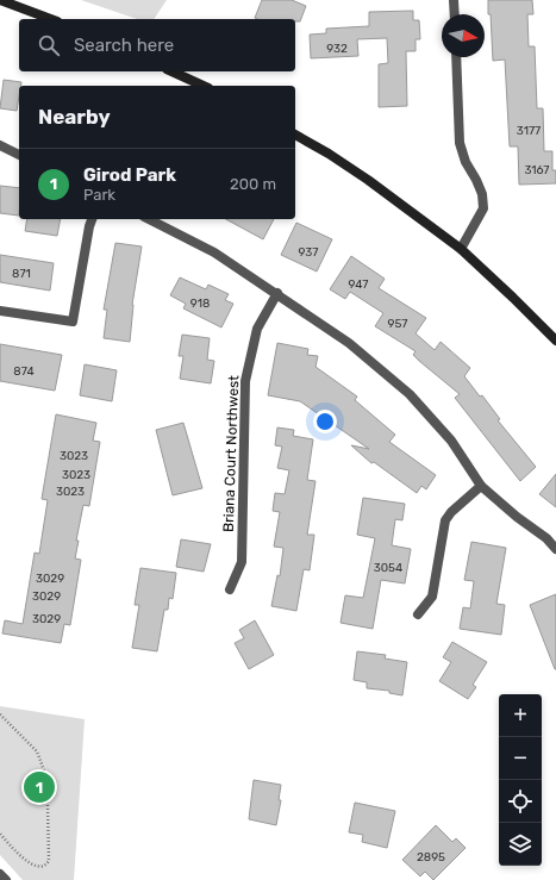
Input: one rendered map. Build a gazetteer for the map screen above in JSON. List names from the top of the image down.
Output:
{
  "streets": {
    "street": ["Briana Court Northwest"]
  },
  "house_numbers": [
    "932",
    "3177",
    "3167",
    "937",
    "871",
    "947",
    "918",
    "957",
    "874",
    "3023",
    "3023",
    "3023",
    "3054",
    "3029",
    "3029",
    "3029",
    "2895"
  ],
  "north": "right",
  "page": {
    "search": "Search here",
    "heading": "Nearby",
    "list": [
      {
        "mark": "1",
        "name": "Girod Park",
        "note": "Park",
        "value": "200 m"
      }
    ],
    "map_buttons": ["+", "−"],
    "pins": "1"
  }
}
